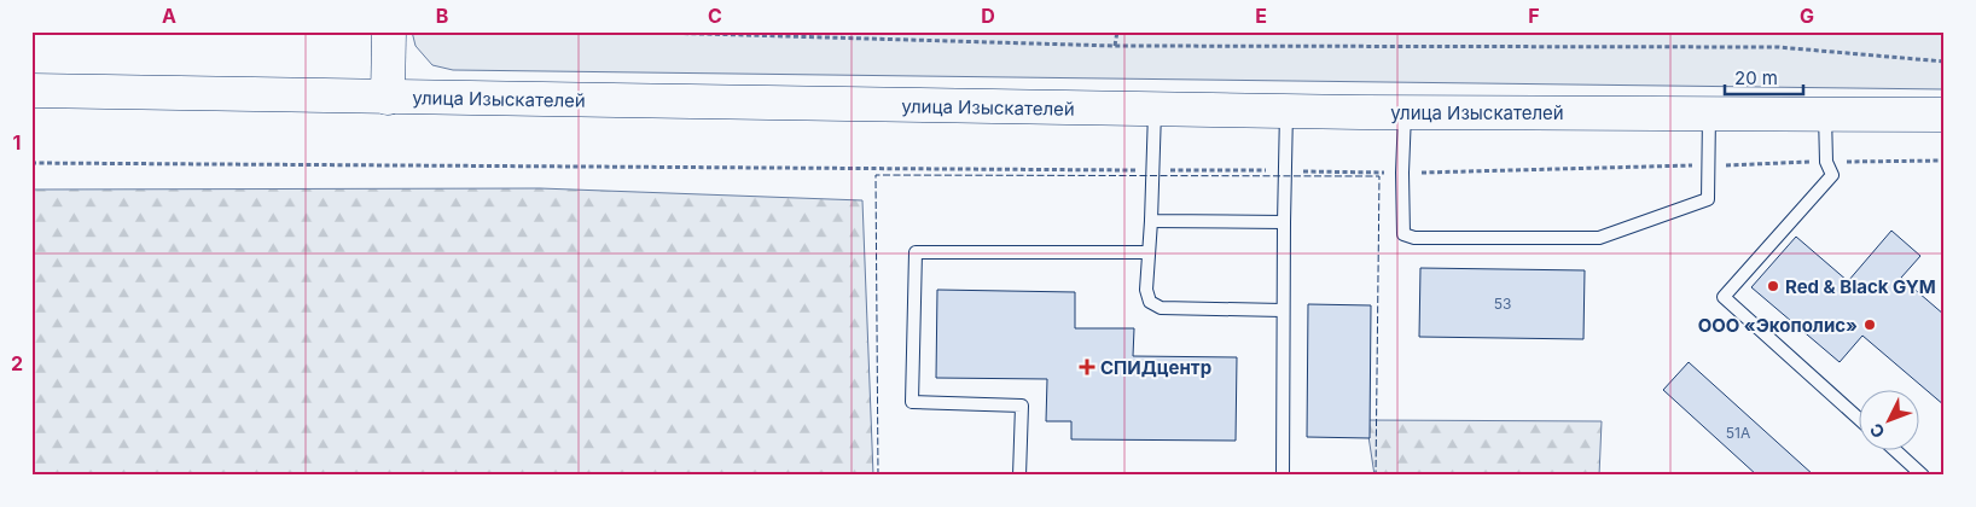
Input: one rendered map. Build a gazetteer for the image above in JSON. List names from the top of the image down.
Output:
{
  "streets": {
    "street": ["улица Изыскателей"]
  },
  "places": {
    "other": ["Red & Black GYM", "ООО «Экополис»"],
    "health": ["СПИДцентр"]
  },
  "house_numbers": ["53", "51А"],
  "scale_bar": "20 m",
  "north": "bottom left",
  "grid": {
    "columns": [
      "A",
      "B",
      "C",
      "D",
      "E",
      "F",
      "G"
    ],
    "rows": ["1", "2"]
  }
}
